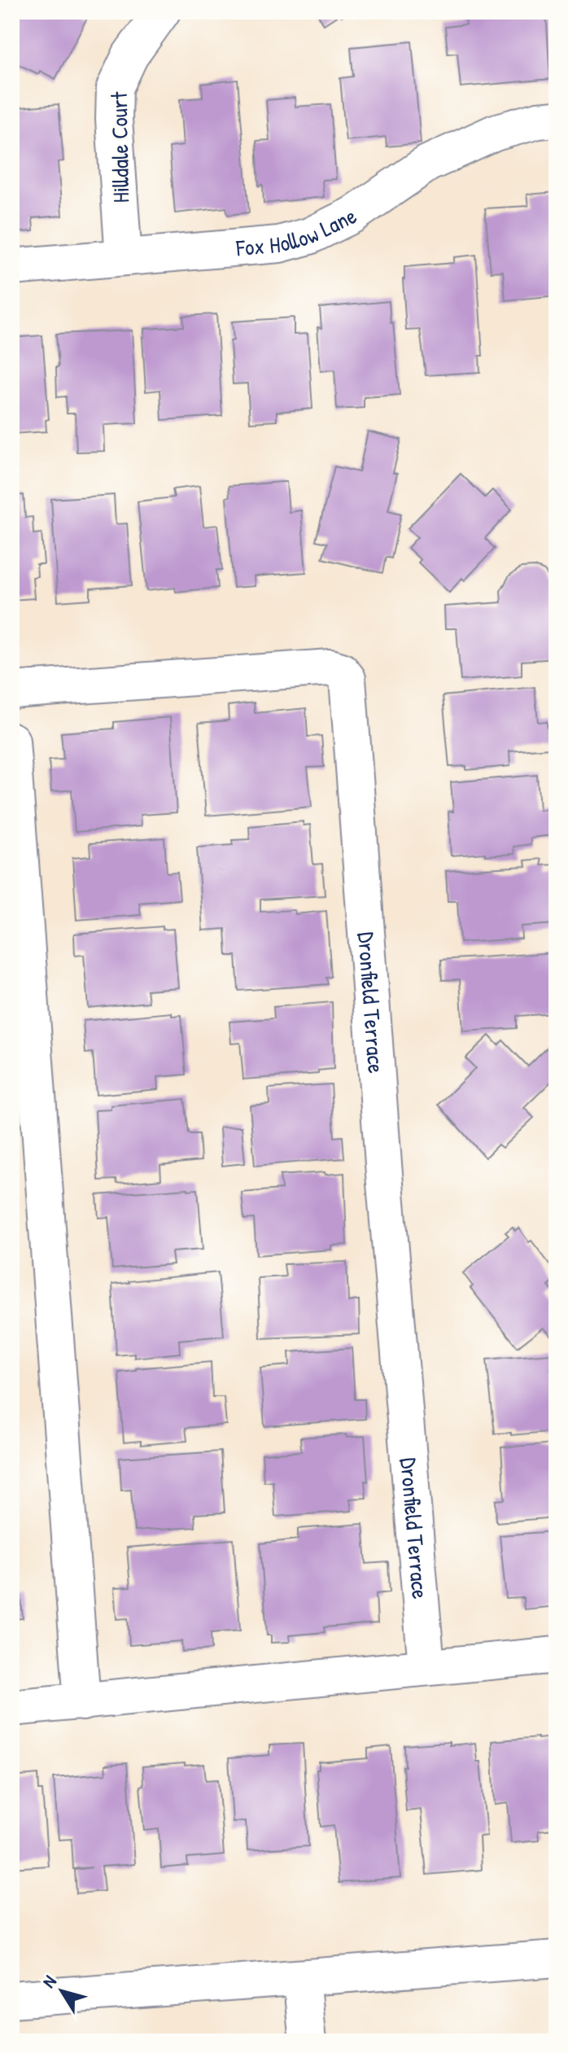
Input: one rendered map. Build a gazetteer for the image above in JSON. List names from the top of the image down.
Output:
{
  "streets": {
    "street": ["Hilldale Court", "Fox Hollow Lane", "Dronfield Terrace"]
  },
  "crossings": [
    ["Hilldale Court", "Fox Hollow Lane"]
  ],
  "north": "top left"
}
